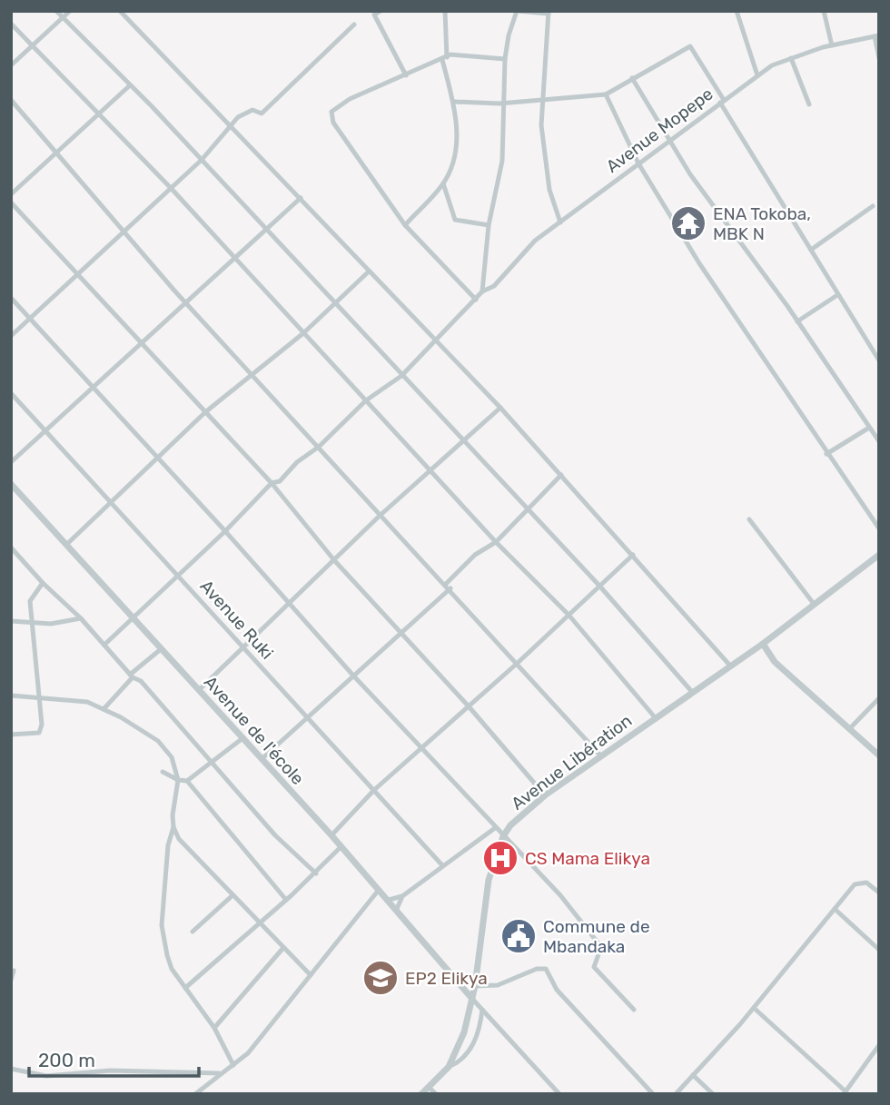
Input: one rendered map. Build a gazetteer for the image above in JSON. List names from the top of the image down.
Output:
{
  "streets": {
    "street": [
      "Avenue Mopepe",
      "Avenue Ruki",
      "Avenue de l'école",
      "Avenue Libération"
    ]
  },
  "crossings": [
    ["Avenue Mopepe", "Avenue Ruki"],
    ["Avenue Mopepe", "Avenue de l'école"],
    ["Avenue de l'école", "Avenue Libération"]
  ],
  "places": {
    "temple": ["ENA Tokoba, MBK N"],
    "hospital": ["CS Mama Elikya"],
    "public building": ["Commune de Mbandaka"],
    "school or university": ["EP2 Elikya"]
  },
  "scale_bar": "200 m"
}
